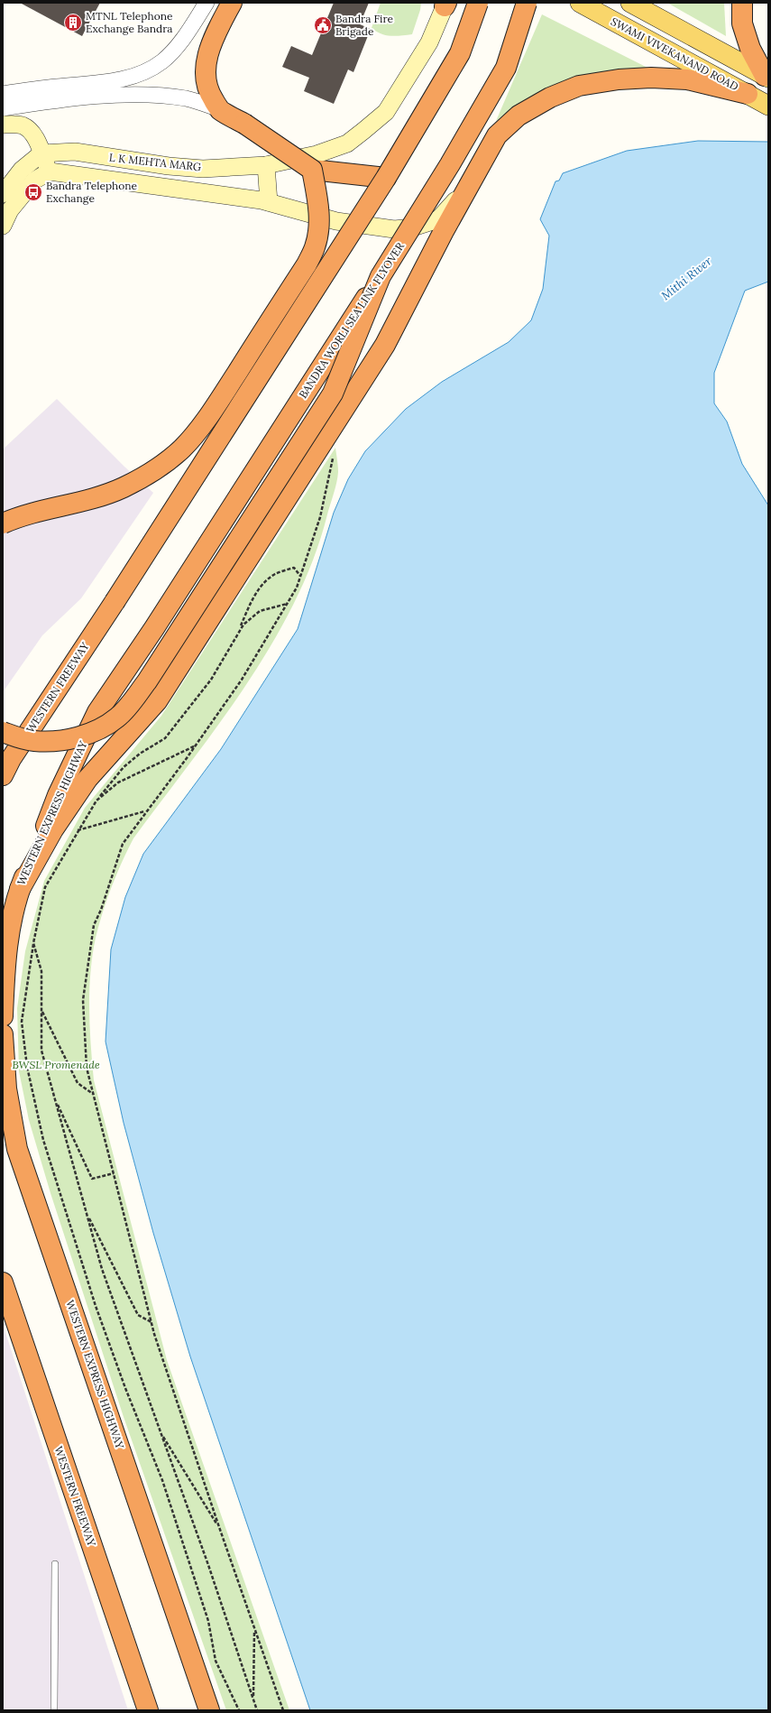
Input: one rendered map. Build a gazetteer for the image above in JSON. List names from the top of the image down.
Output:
{
  "streets": {
    "highway": ["BANDRA WORLI SEA LINK FLYOVER", "WESTERN FREEWAY", "WESTERN EXPRESS HIGHWAY"],
    "main road": ["SWAMI VIVEKANAND ROAD", "L K MEHTA MARG"]
  },
  "crossings": [
    ["BANDRA WORLI SEA LINK FLYOVER", "WESTERN EXPRESS HIGHWAY"]
  ],
  "water": ["Mithi River"],
  "parks": ["BWSL Promenade"],
  "places": {
    "building": ["MTNL Telephone Exchange Bandra"],
    "public building": ["Bandra Fire Brigade"],
    "bus stop": ["Bandra Telephone Exchange"]
  }
}
